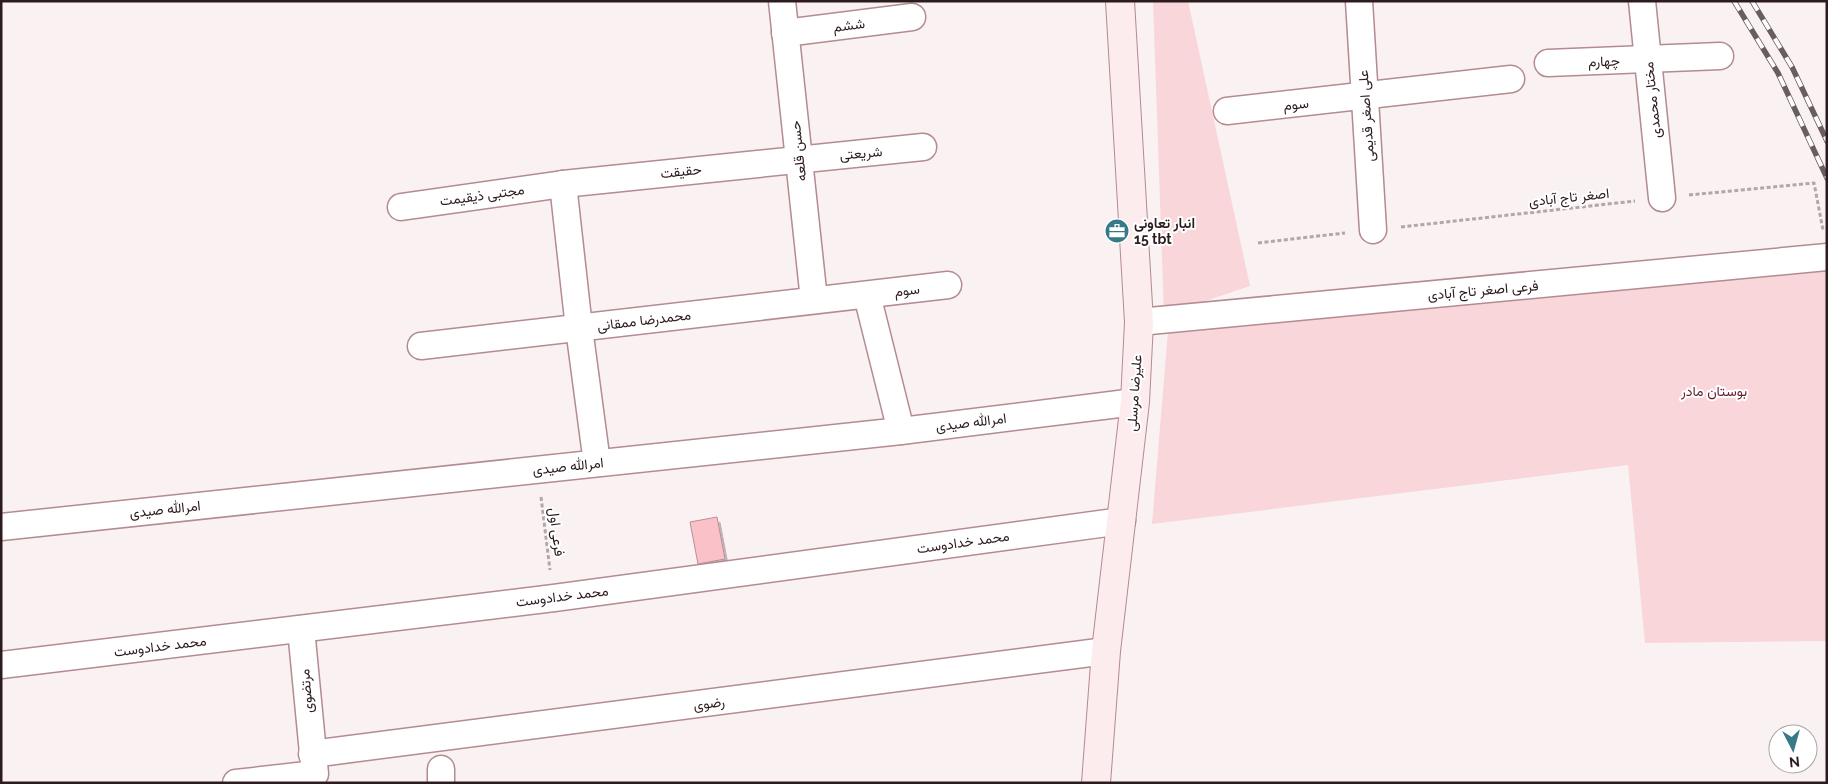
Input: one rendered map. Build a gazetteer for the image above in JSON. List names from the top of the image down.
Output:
{
  "streets": {
    "street": [
      "ششم",
      "چهارم",
      "مختار محمدی",
      "سوم",
      "علی اصغر قدیمی",
      "حسن قلعه",
      "شریعتی",
      "حقیقت",
      "مجتبی ذیقیمت",
      "فرعی اصغر تاج آبادی",
      "محمدرضا ممقانی",
      "علیرضا مرسلی",
      "امرالله صیدی",
      "محمد خدادوست",
      "مرتضوی",
      "رضوی"
    ],
    "path": ["اصغر تاج آبادی", "فرعی اول"]
  },
  "crossings": [
    ["ششم", "حسن قلعه"],
    ["چهارم", "مختار محمدی"],
    ["مختار محمدی", "اصغر تاج آبادی"],
    ["سوم", "علی اصغر قدیمی"],
    ["سوم", "محمدرضا ممقانی"],
    ["علی اصغر قدیمی", "اصغر تاج آبادی"],
    ["حسن قلعه", "شریعتی"],
    ["حسن قلعه", "حقیقت"],
    ["حسن قلعه", "محمدرضا ممقانی"],
    ["شریعتی", "حقیقت"],
    ["حقیقت", "مجتبی ذیقیمت"],
    ["فرعی اصغر تاج آبادی", "علیرضا مرسلی"],
    ["علیرضا مرسلی", "امرالله صیدی"],
    ["علیرضا مرسلی", "محمد خدادوست"],
    ["علیرضا مرسلی", "رضوی"],
    ["امرالله صیدی", "فرعی اول"],
    ["فرعی اول", "محمد خدادوست"],
    ["محمد خدادوست", "مرتضوی"],
    ["مرتضوی", "رضوی"]
  ],
  "parks": ["بوستان مادر"],
  "places": {
    "office": ["انبار تعاونی 15 tbt"]
  },
  "north": "bottom"
}
